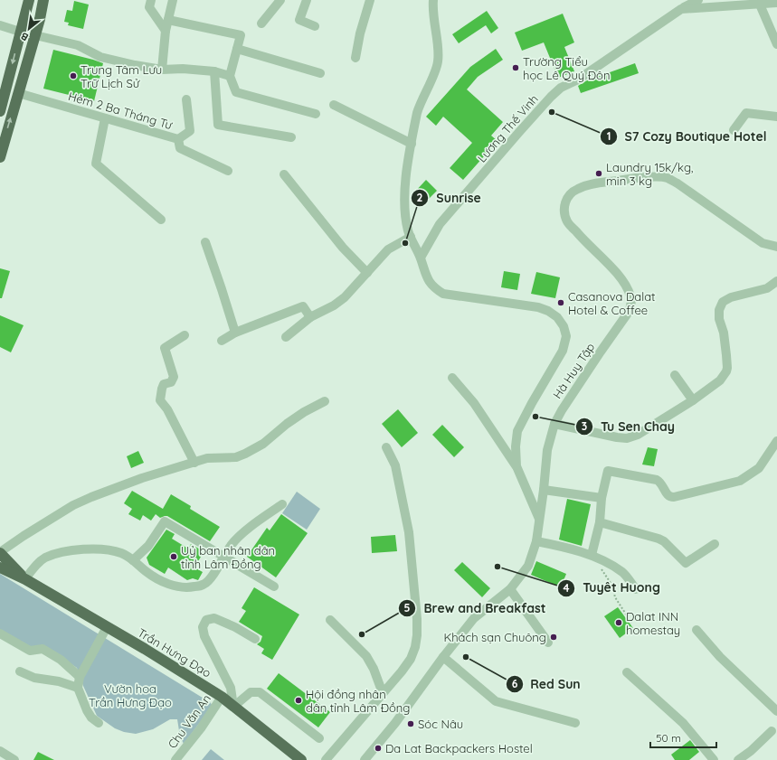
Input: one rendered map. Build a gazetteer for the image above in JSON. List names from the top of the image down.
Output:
{
  "streets": {
    "main road": ["Trần Hưng Đạo"],
    "street": [
      "Hẻm 2 Ba Tháng Tư",
      "Lương Thế Vinh",
      "Hà Huy Tập",
      "Chu Văn An"
    ]
  },
  "crossings": [
    ["Trần Hưng Đạo", "Chu Văn An"]
  ],
  "parks": ["Vườn hoa Trần Hưng Đạo"],
  "places": [
    "Trường Tiểu học Lê Quý Đôn",
    "Trung Tâm Lưu Trữ Lịch Sử",
    "S7 Cozy Boutique Hotel",
    "Laundry 15k/kg, min 3 kg",
    "Sunrise",
    "Casanova Dalat Hotel & Coffee",
    "Tu Sen Chay",
    "Uỷ ban nhân dân tỉnh Lâm Đồng",
    "Tuyêt Huong",
    "Dalat INN homestay",
    "Brew and Breakfast",
    "Khách sạn Chuông",
    "Red Sun",
    "Hội đồng nhân dân tỉnh Lâm Đồng",
    "Sóc Nâu",
    "Da Lat Backpackers Hostel"
  ],
  "scale_bar": "50 m",
  "north": "bottom left"
}
